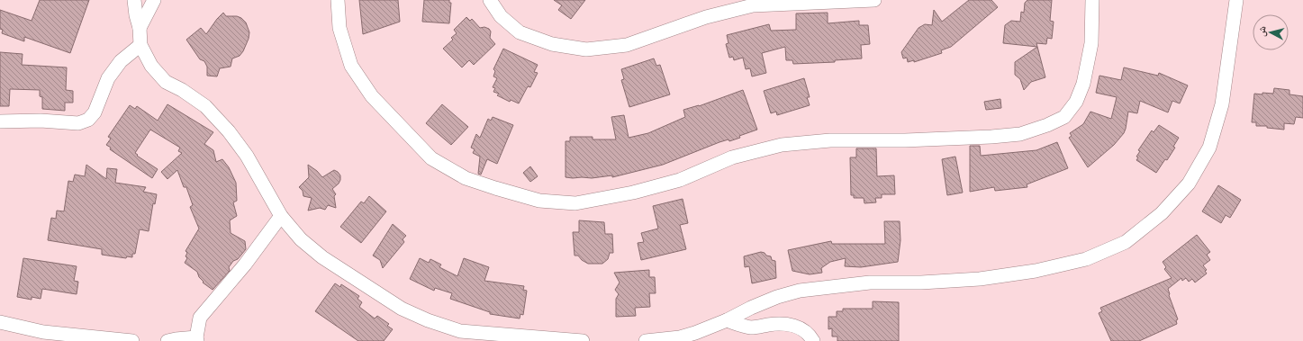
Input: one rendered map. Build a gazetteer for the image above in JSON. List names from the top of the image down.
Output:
{
  "north": "left"
}
